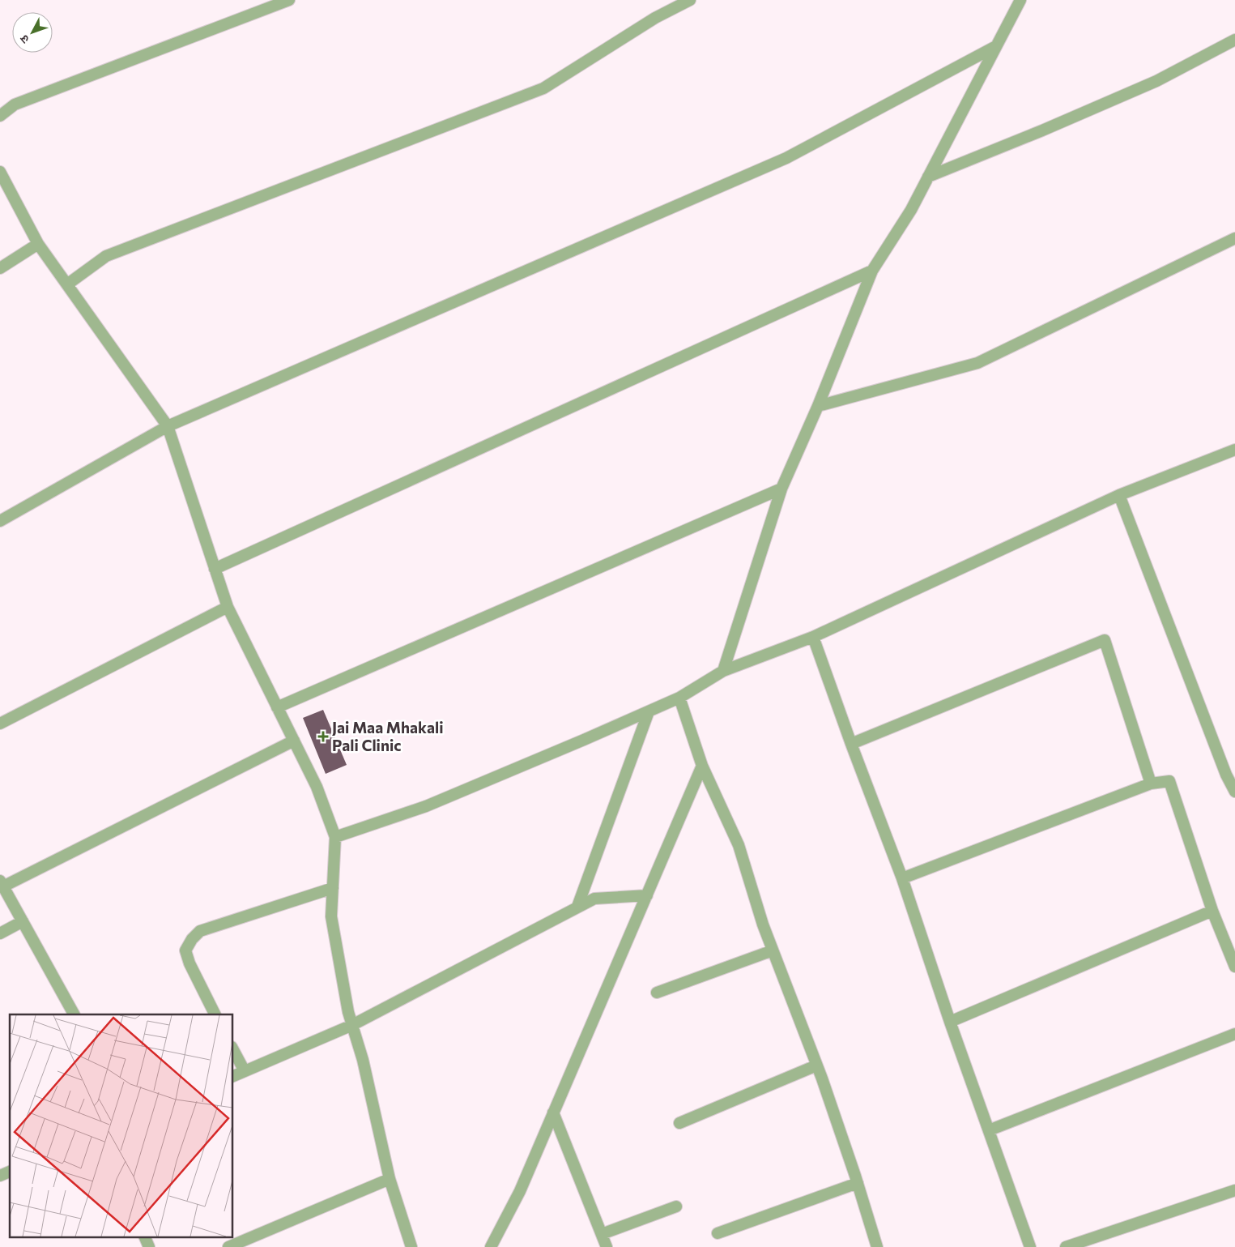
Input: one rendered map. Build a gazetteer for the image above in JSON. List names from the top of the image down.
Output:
{
  "places": {
    "health": ["Jai Maa Mhakali Pali Clinic"]
  },
  "north": "bottom left"
}
